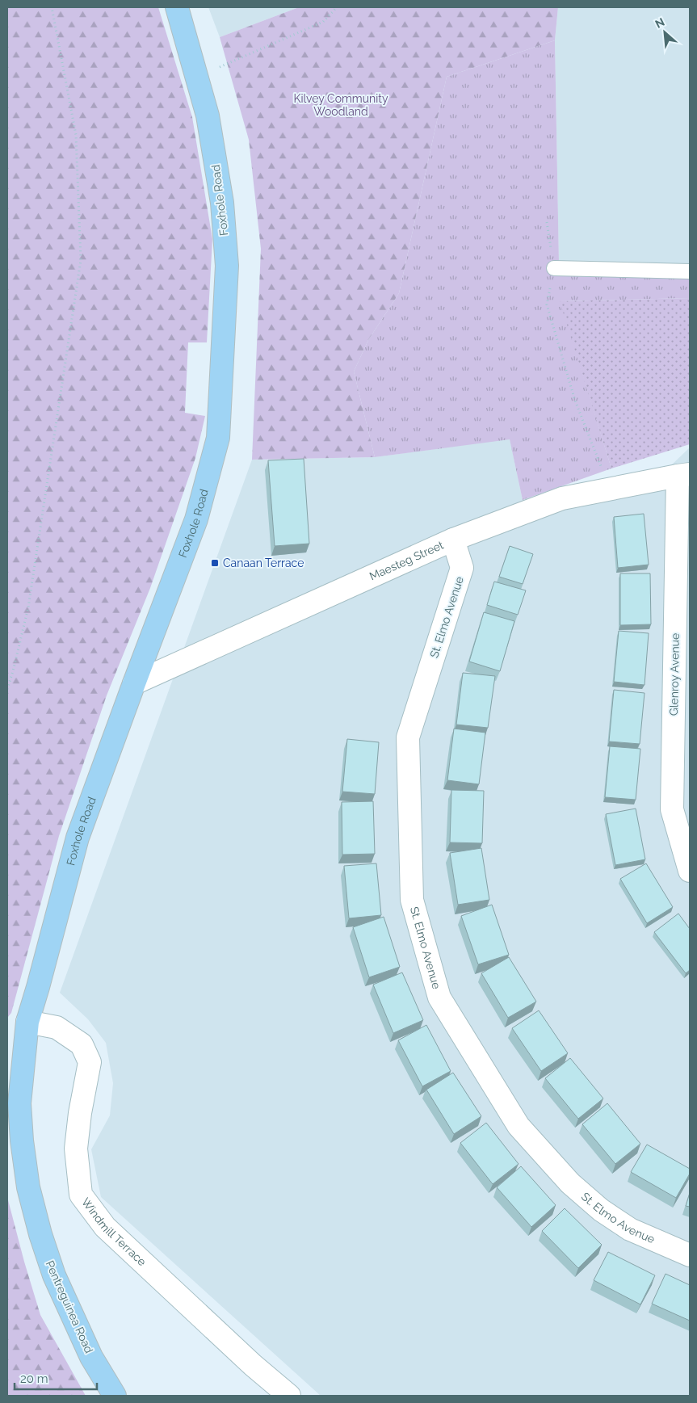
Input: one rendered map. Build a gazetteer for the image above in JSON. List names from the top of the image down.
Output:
{
  "streets": {
    "main road": ["Foxhole Road", "Pentreguinea Road"],
    "street": [
      "Maesteg Street",
      "St. Elmo Avenue",
      "Glenroy Avenue",
      "Windmill Terrace"
    ]
  },
  "crossings": [
    ["Foxhole Road", "Maesteg Street"],
    ["Foxhole Road", "Windmill Terrace"],
    ["Foxhole Road", "Pentreguinea Road"],
    ["Maesteg Street", "St. Elmo Avenue"],
    ["Maesteg Street", "Glenroy Avenue"],
    ["Windmill Terrace", "Pentreguinea Road"]
  ],
  "parks": ["Kilvey Community Woodland"],
  "places": {
    "transit": ["Canaan Terrace"]
  },
  "scale_bar": "20 m",
  "north": "top left"
}
